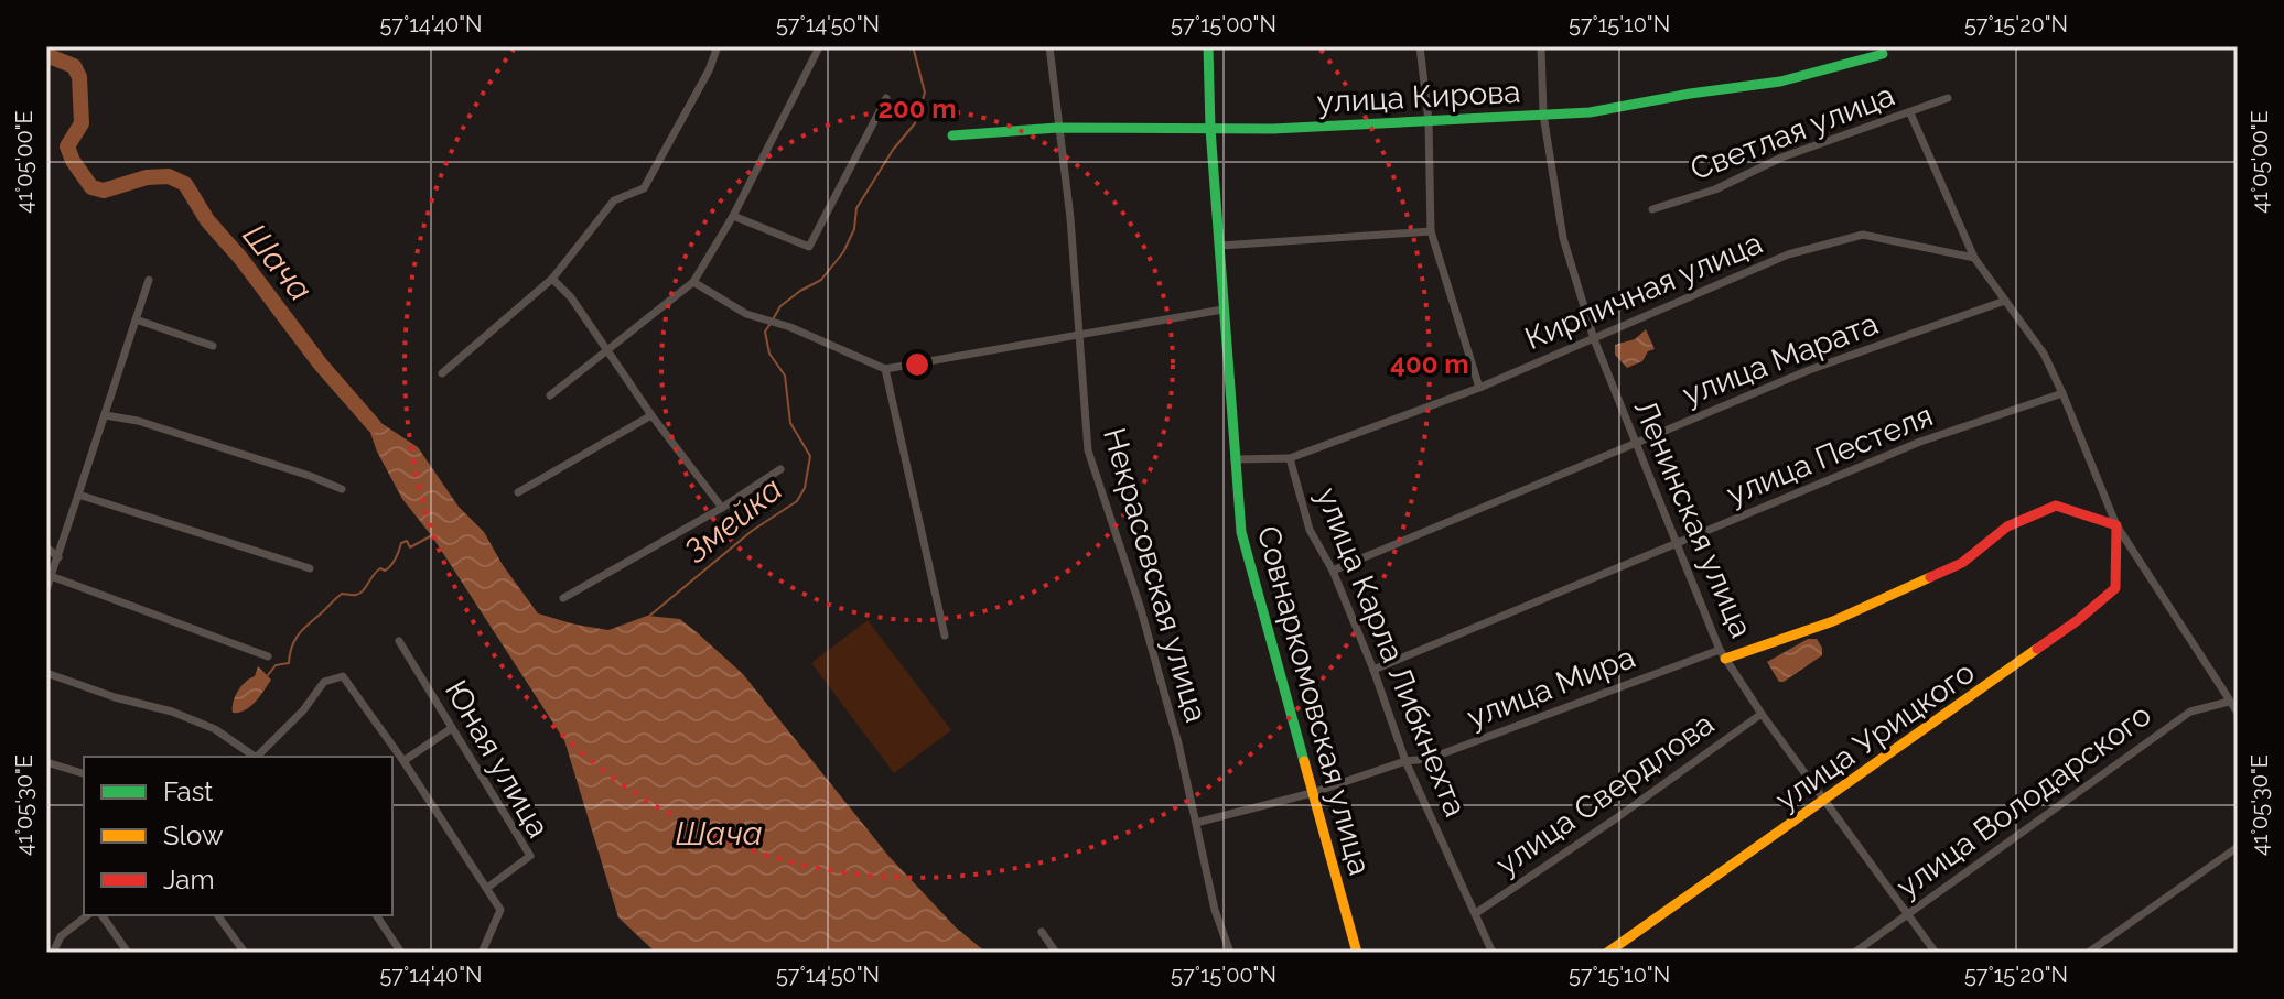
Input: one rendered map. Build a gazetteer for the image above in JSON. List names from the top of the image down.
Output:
{
  "streets": {
    "street": [
      "улица Кирова",
      "Светлая улица",
      "Кирпичная улица",
      "улица Марата",
      "улица Пестеля",
      "Ленинская улица",
      "Некрасовская улица",
      "улица Карла Либкнехта",
      "улица Мира",
      "Совнаркомовская улица",
      "улица Урицкого",
      "Юная улица",
      "улица Свердлова",
      "улица Володарского"
    ]
  },
  "crossings": [
    ["улица Кирова", "Ленинская улица"],
    ["улица Кирова", "Некрасовская улица"],
    ["Кирпичная улица", "Ленинская улица"],
    ["Кирпичная улица", "улица Карла Либкнехта"],
    ["улица Марата", "Ленинская улица"],
    ["улица Марата", "улица Карла Либкнехта"],
    ["улица Пестеля", "Ленинская улица"],
    ["улица Пестеля", "улица Карла Либкнехта"],
    ["Ленинская улица", "улица Мира"],
    ["Ленинская улица", "улица Урицкого"],
    ["Ленинская улица", "улица Свердлова"],
    ["Ленинская улица", "улица Володарского"],
    ["Некрасовская улица", "улица Мира"],
    ["улица Карла Либкнехта", "улица Мира"],
    ["улица Карла Либкнехта", "Совнаркомовская улица"],
    ["улица Карла Либкнехта", "улица Свердлова"],
    ["улица Мира", "Совнаркомовская улица"],
    ["улица Мира", "улица Урицкого"]
  ],
  "water": ["Шача", "Змейка"],
  "legend": ["Fast", "Slow", "Jam"],
  "coordinates": [
    "57°14'40\"N",
    "57°14'50\"N",
    "57°15'00\"N",
    "57°15'10\"N",
    "57°15'20\"N",
    "41°05'00\"E",
    "41°05'30\"E"
  ],
  "rings": ["200 m", "400 m"]
}
